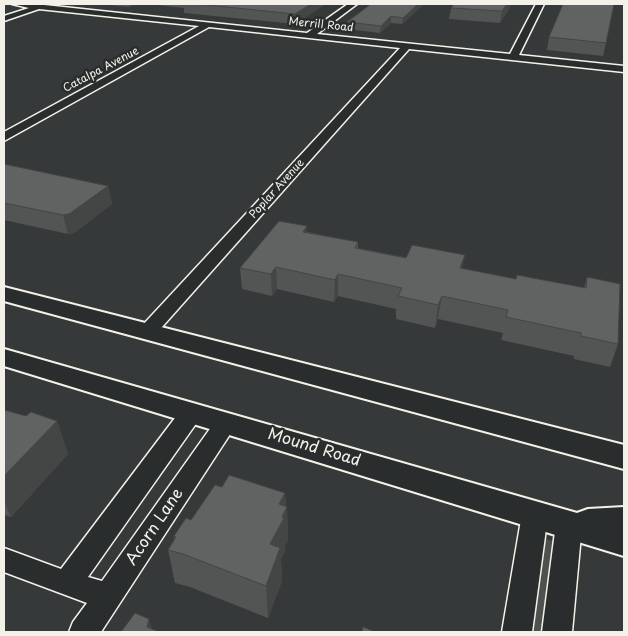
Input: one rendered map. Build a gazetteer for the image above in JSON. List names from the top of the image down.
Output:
{
  "streets": {
    "main road": ["Mound Road"],
    "street": [
      "Merrill Road",
      "Catalpa Avenue",
      "Poplar Avenue",
      "Acorn Lane"
    ]
  },
  "crossings": [
    ["Merrill Road", "Catalpa Avenue"],
    ["Merrill Road", "Poplar Avenue"],
    ["Mound Road", "Acorn Lane"]
  ]
}
